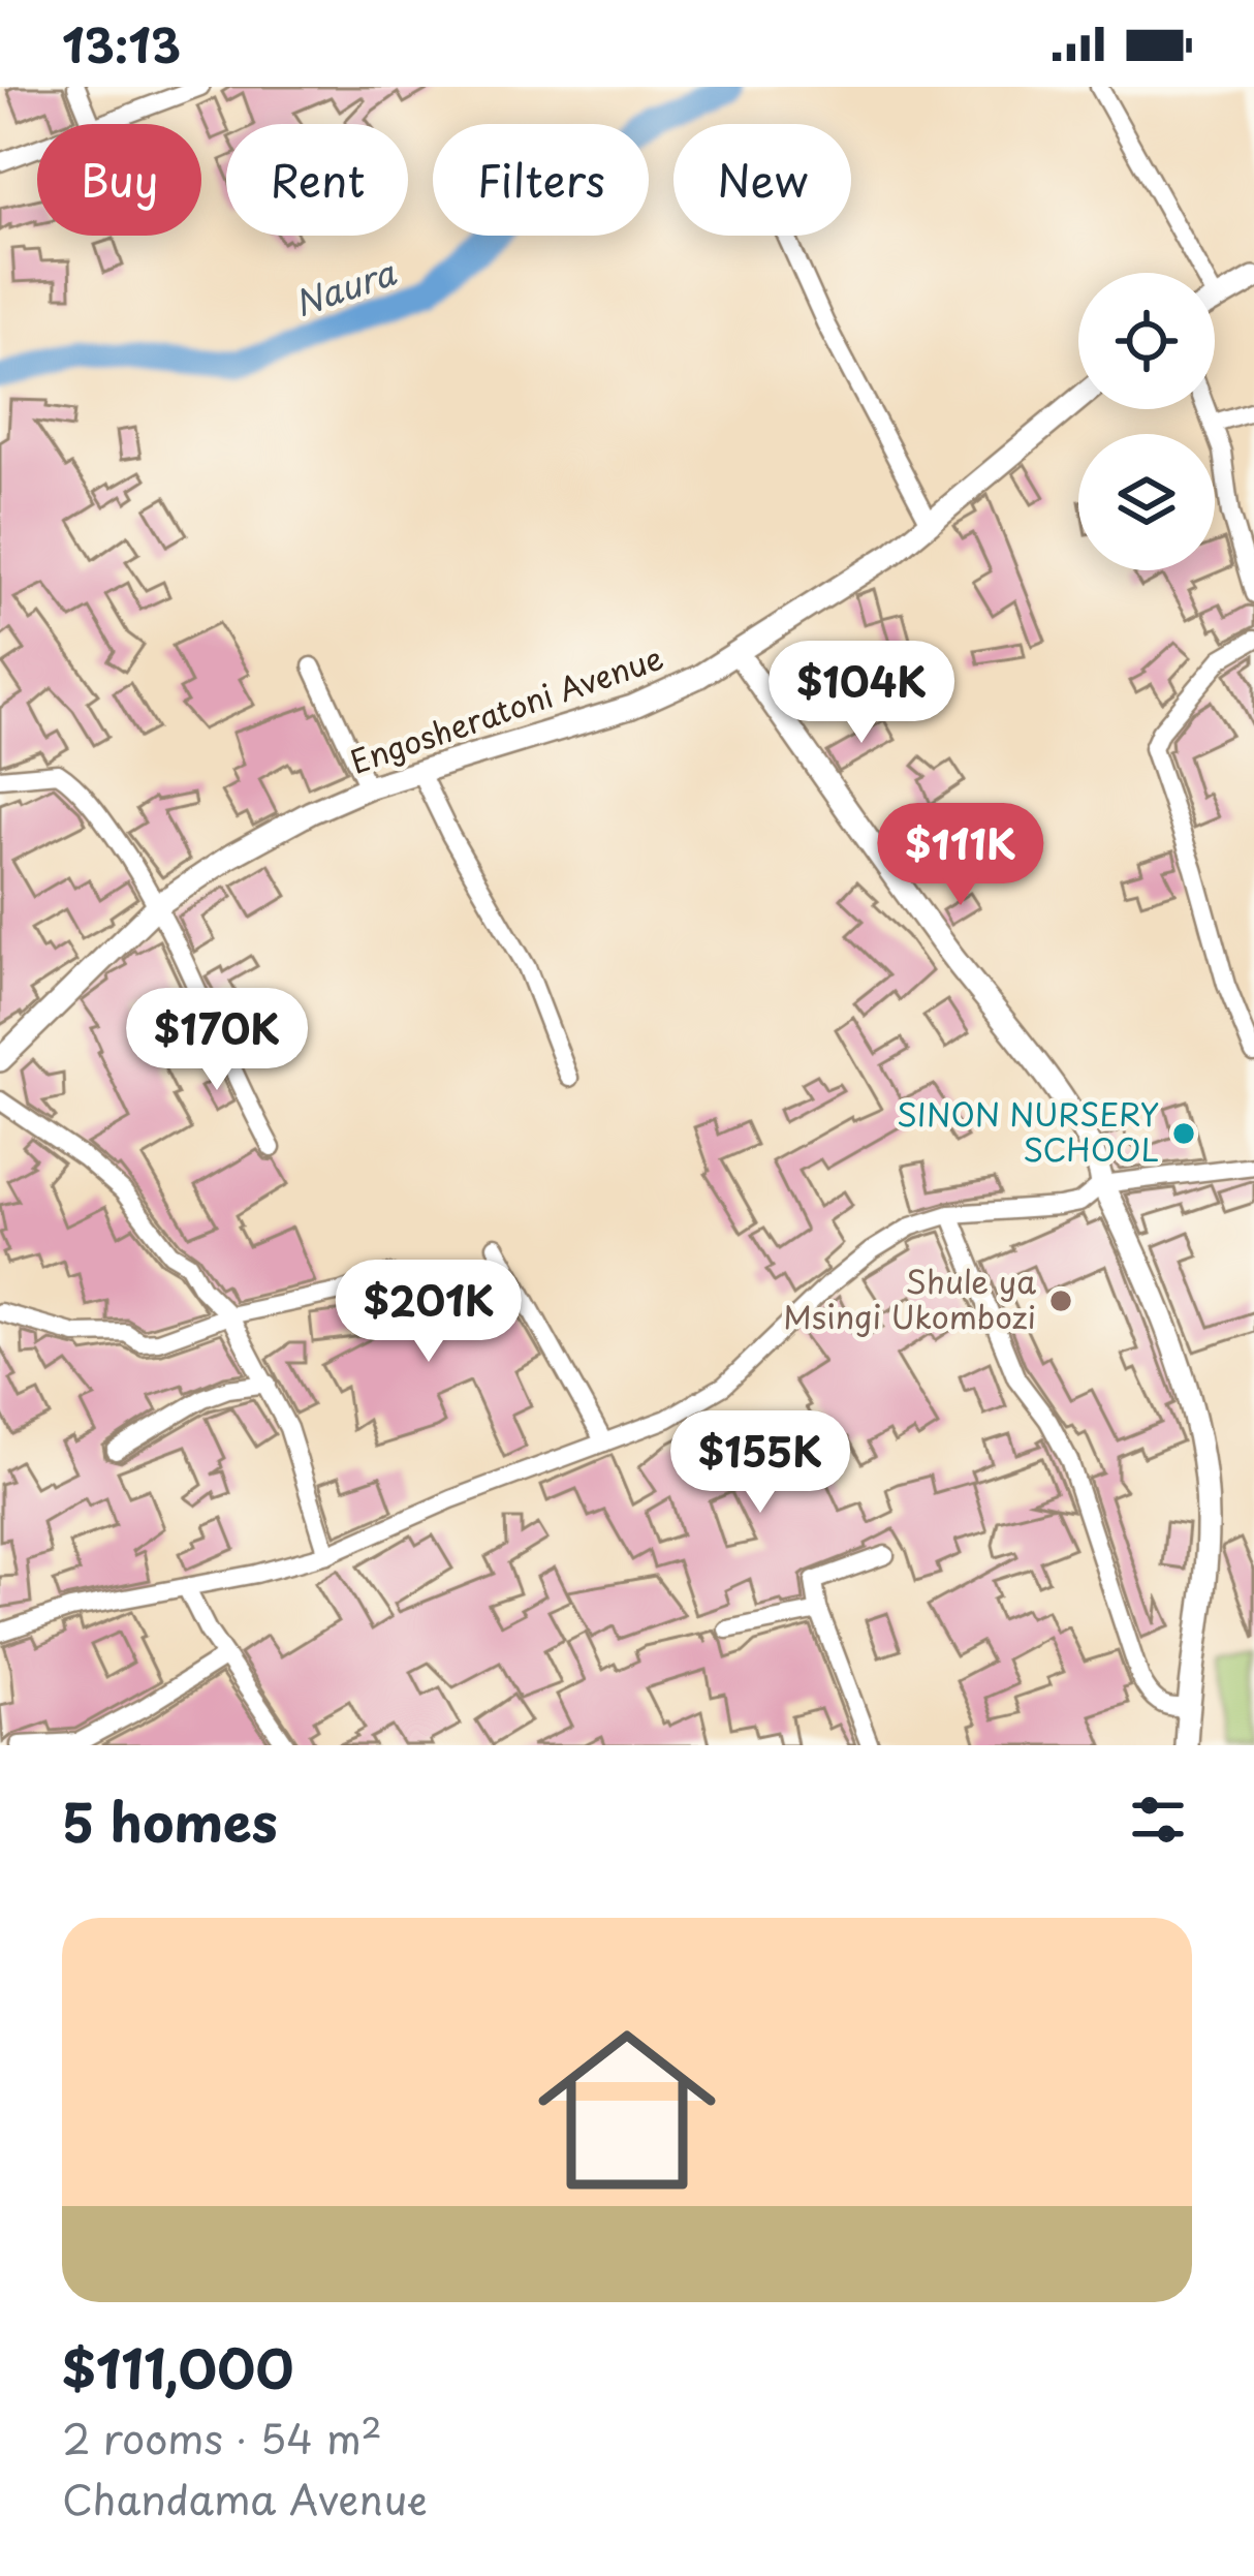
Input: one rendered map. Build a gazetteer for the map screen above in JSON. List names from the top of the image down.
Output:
{
  "streets": {
    "street": ["Engosheratoni Avenue"]
  },
  "water": ["Naura"],
  "places": ["SINON NURSERY SCHOOL", "Shule ya Msingi Ukombozi"],
  "page": {
    "status": "13:13",
    "chip": [
      "Buy",
      "Rent",
      "Filters",
      "New"
    ],
    "price": [
      "$104K",
      "$111K",
      "$170K",
      "$201K",
      "$155K"
    ],
    "heading": "5 homes",
    "list": [
      {
        "name": "$111,000",
        "note": "2 rooms · 54 m² · Chandama Avenue"
      }
    ]
  }
}
